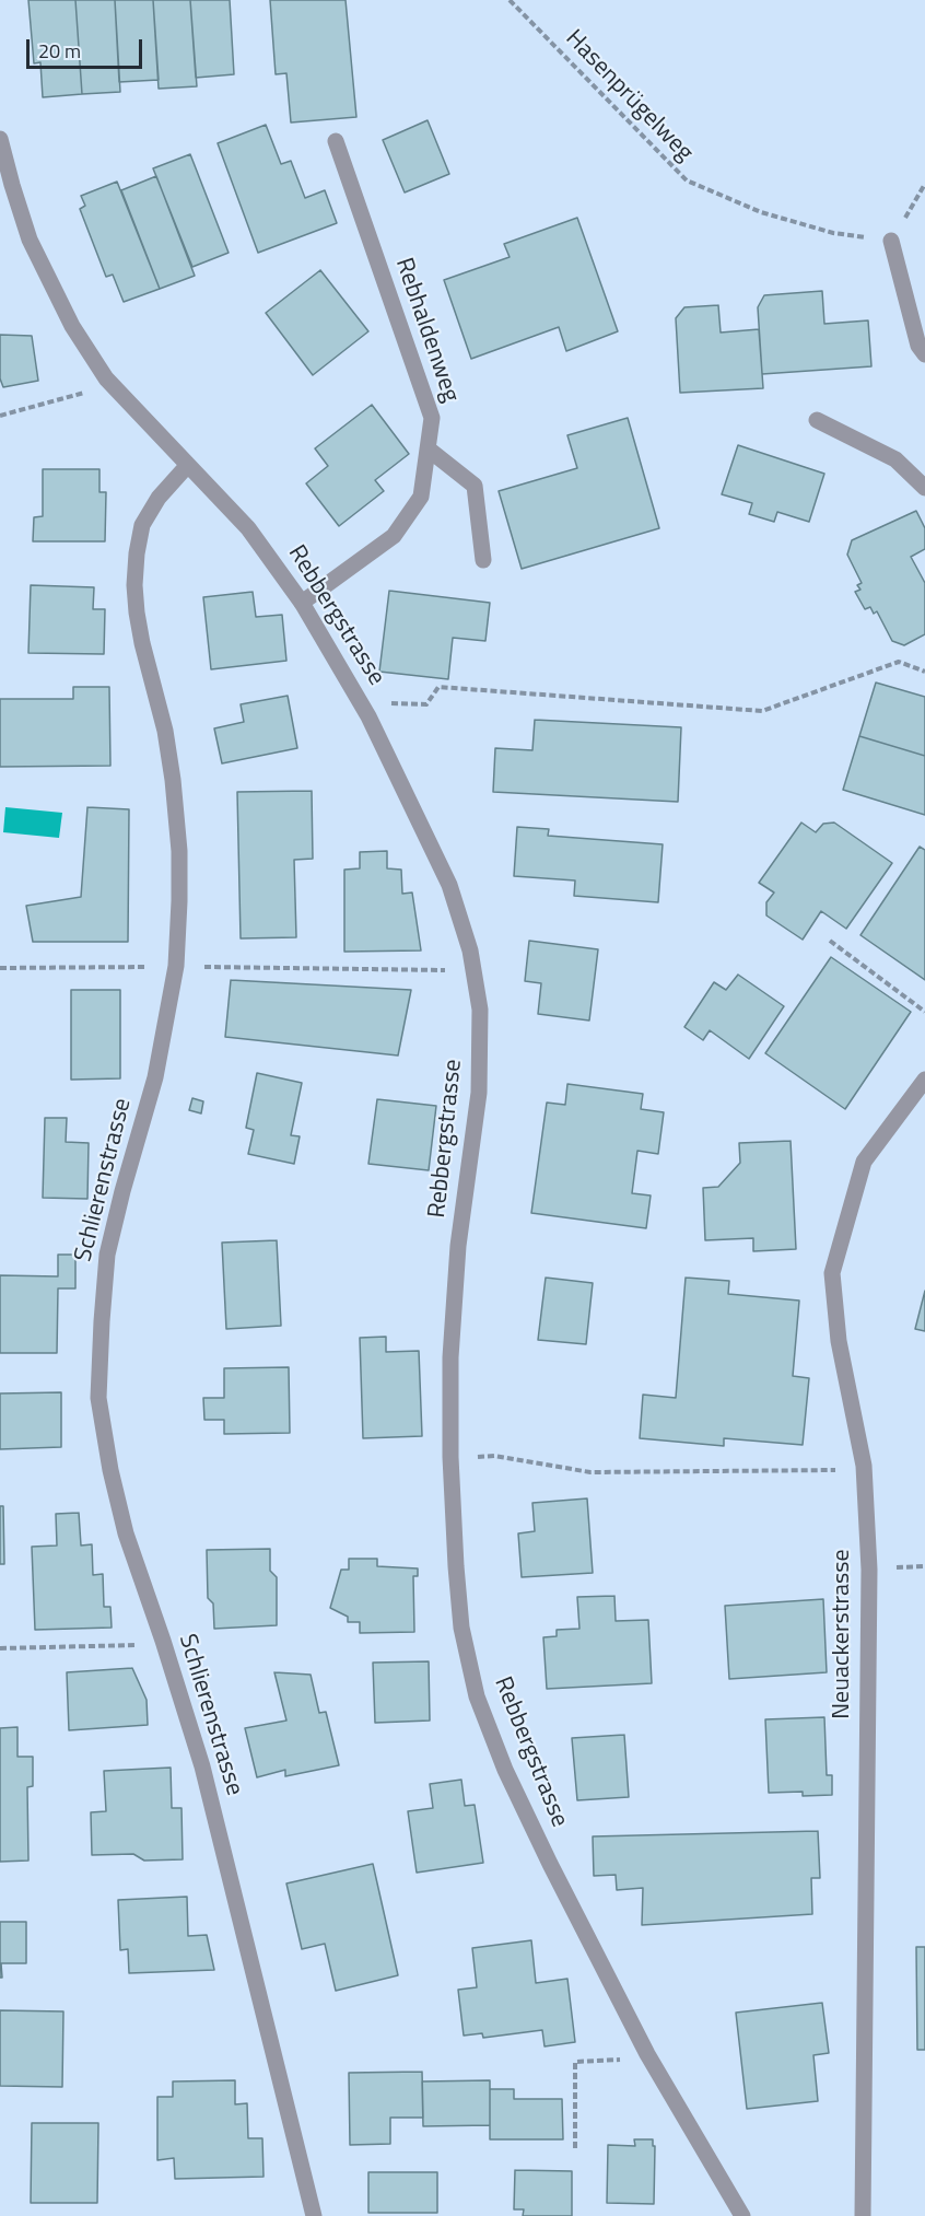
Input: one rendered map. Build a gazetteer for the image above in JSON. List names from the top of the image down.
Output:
{
  "streets": {
    "street": [
      "Rebhaldenweg",
      "Rebbergstrasse",
      "Schlierenstrasse",
      "Neuackerstrasse"
    ],
    "path": ["Hasenprügelweg"]
  },
  "crossings": [
    ["Rebhaldenweg", "Rebbergstrasse"],
    ["Rebbergstrasse", "Schlierenstrasse"]
  ],
  "scale_bar": "20 m"
}
